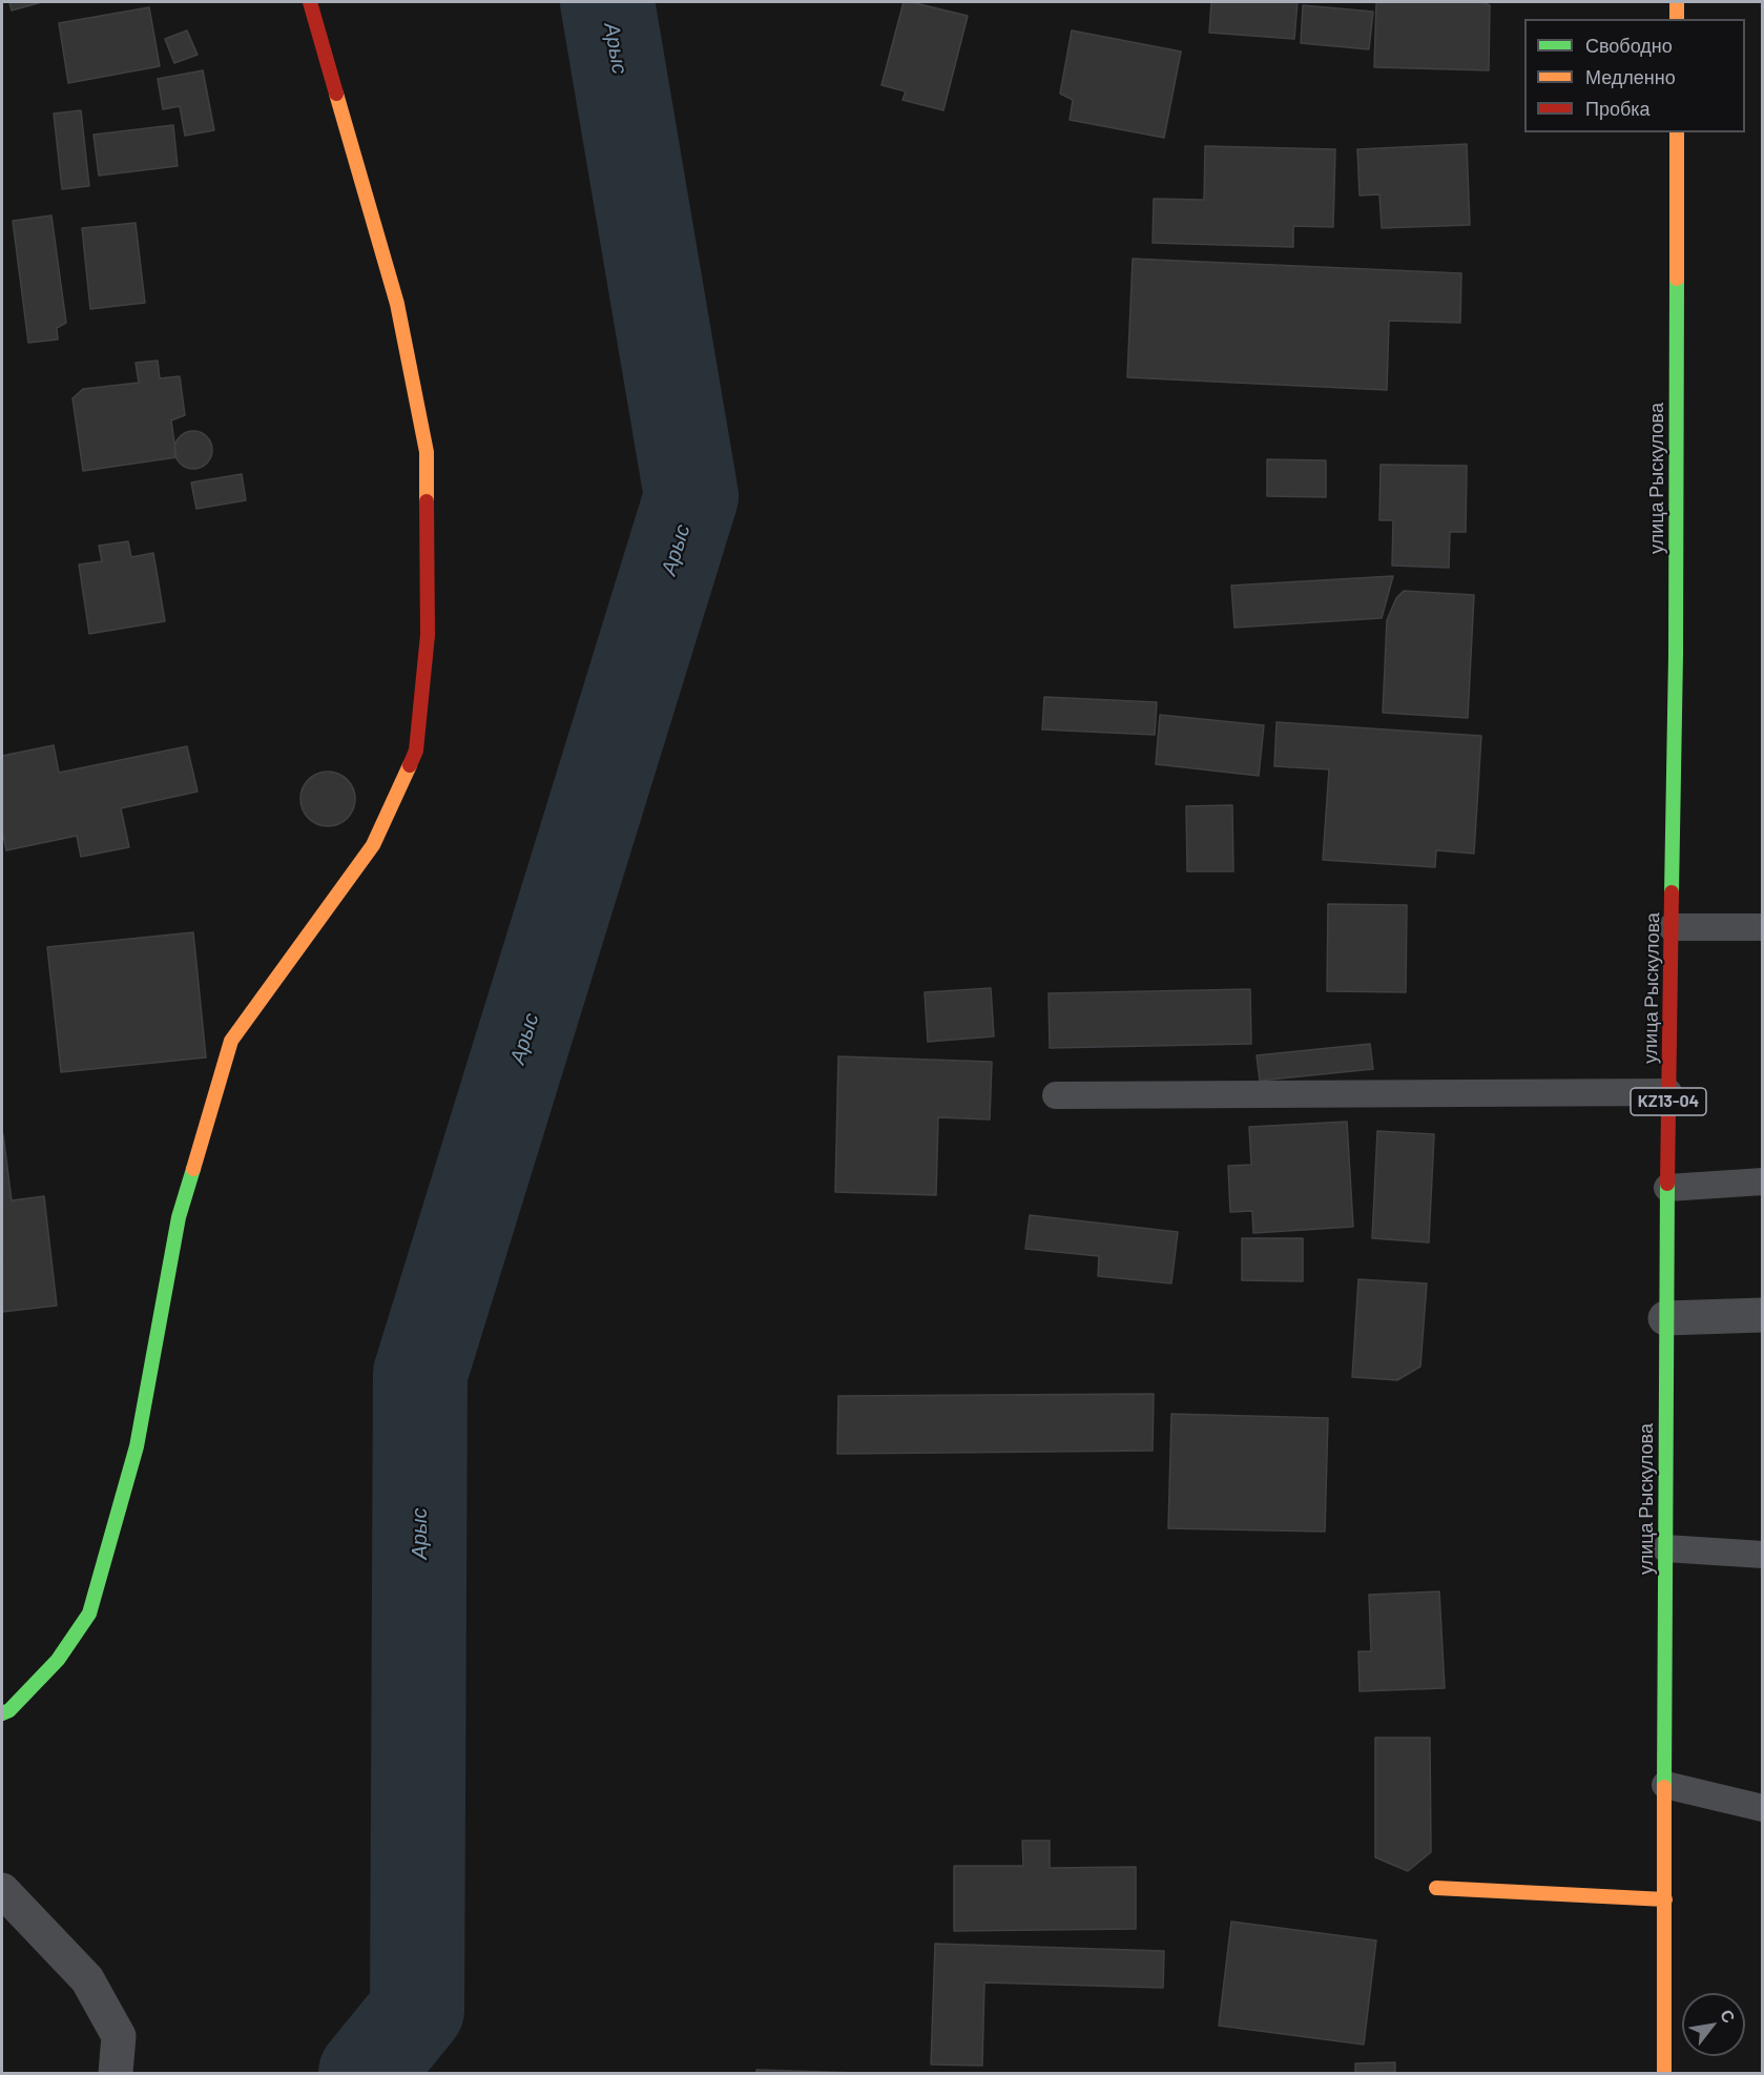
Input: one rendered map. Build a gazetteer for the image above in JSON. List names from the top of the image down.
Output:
{
  "streets": {
    "street": ["улица Рыскулова", "KZ13-04"]
  },
  "water": ["Арыс"],
  "legend": ["Свободно", "Медленно", "Пробка"],
  "north": "top right"
}
